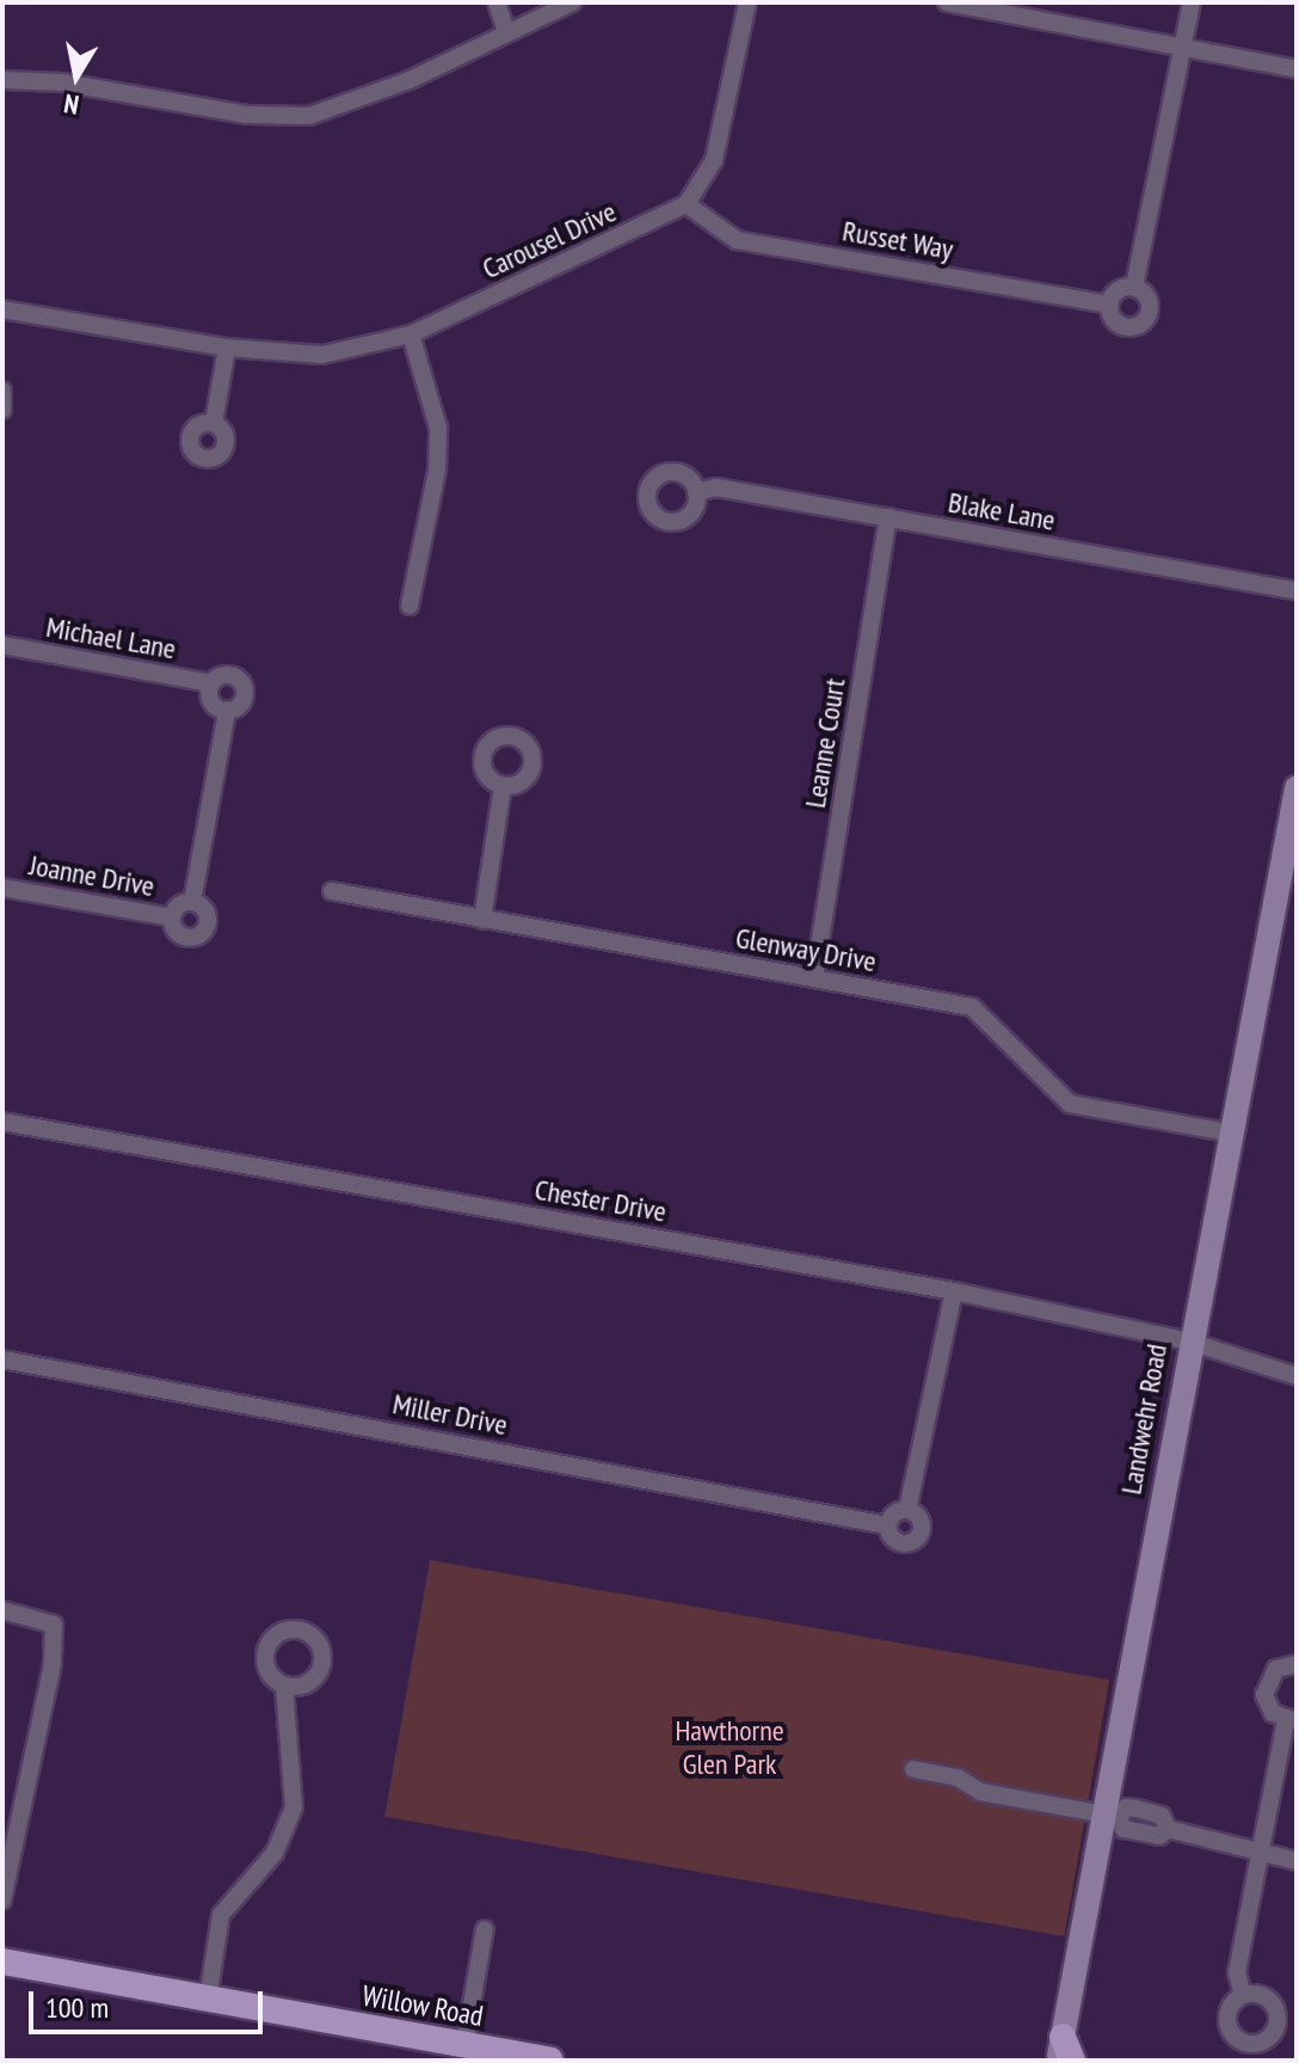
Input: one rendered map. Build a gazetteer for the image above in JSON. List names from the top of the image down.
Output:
{
  "streets": {
    "main road": ["Landwehr Road", "Willow Road"],
    "street": [
      "Carousel Drive",
      "Russet Way",
      "Blake Lane",
      "Michael Lane",
      "Leanne Court",
      "Joanne Drive",
      "Glenway Drive",
      "Chester Drive",
      "Miller Drive"
    ]
  },
  "crossings": [
    ["Carousel Drive", "Russet Way"],
    ["Blake Lane", "Leanne Court"],
    ["Michael Lane", "Joanne Drive"],
    ["Leanne Court", "Glenway Drive"],
    ["Glenway Drive", "Landwehr Road"],
    ["Chester Drive", "Landwehr Road"]
  ],
  "parks": ["Hawthorne Glen Park"],
  "scale_bar": "100 m",
  "north": "bottom"
}
